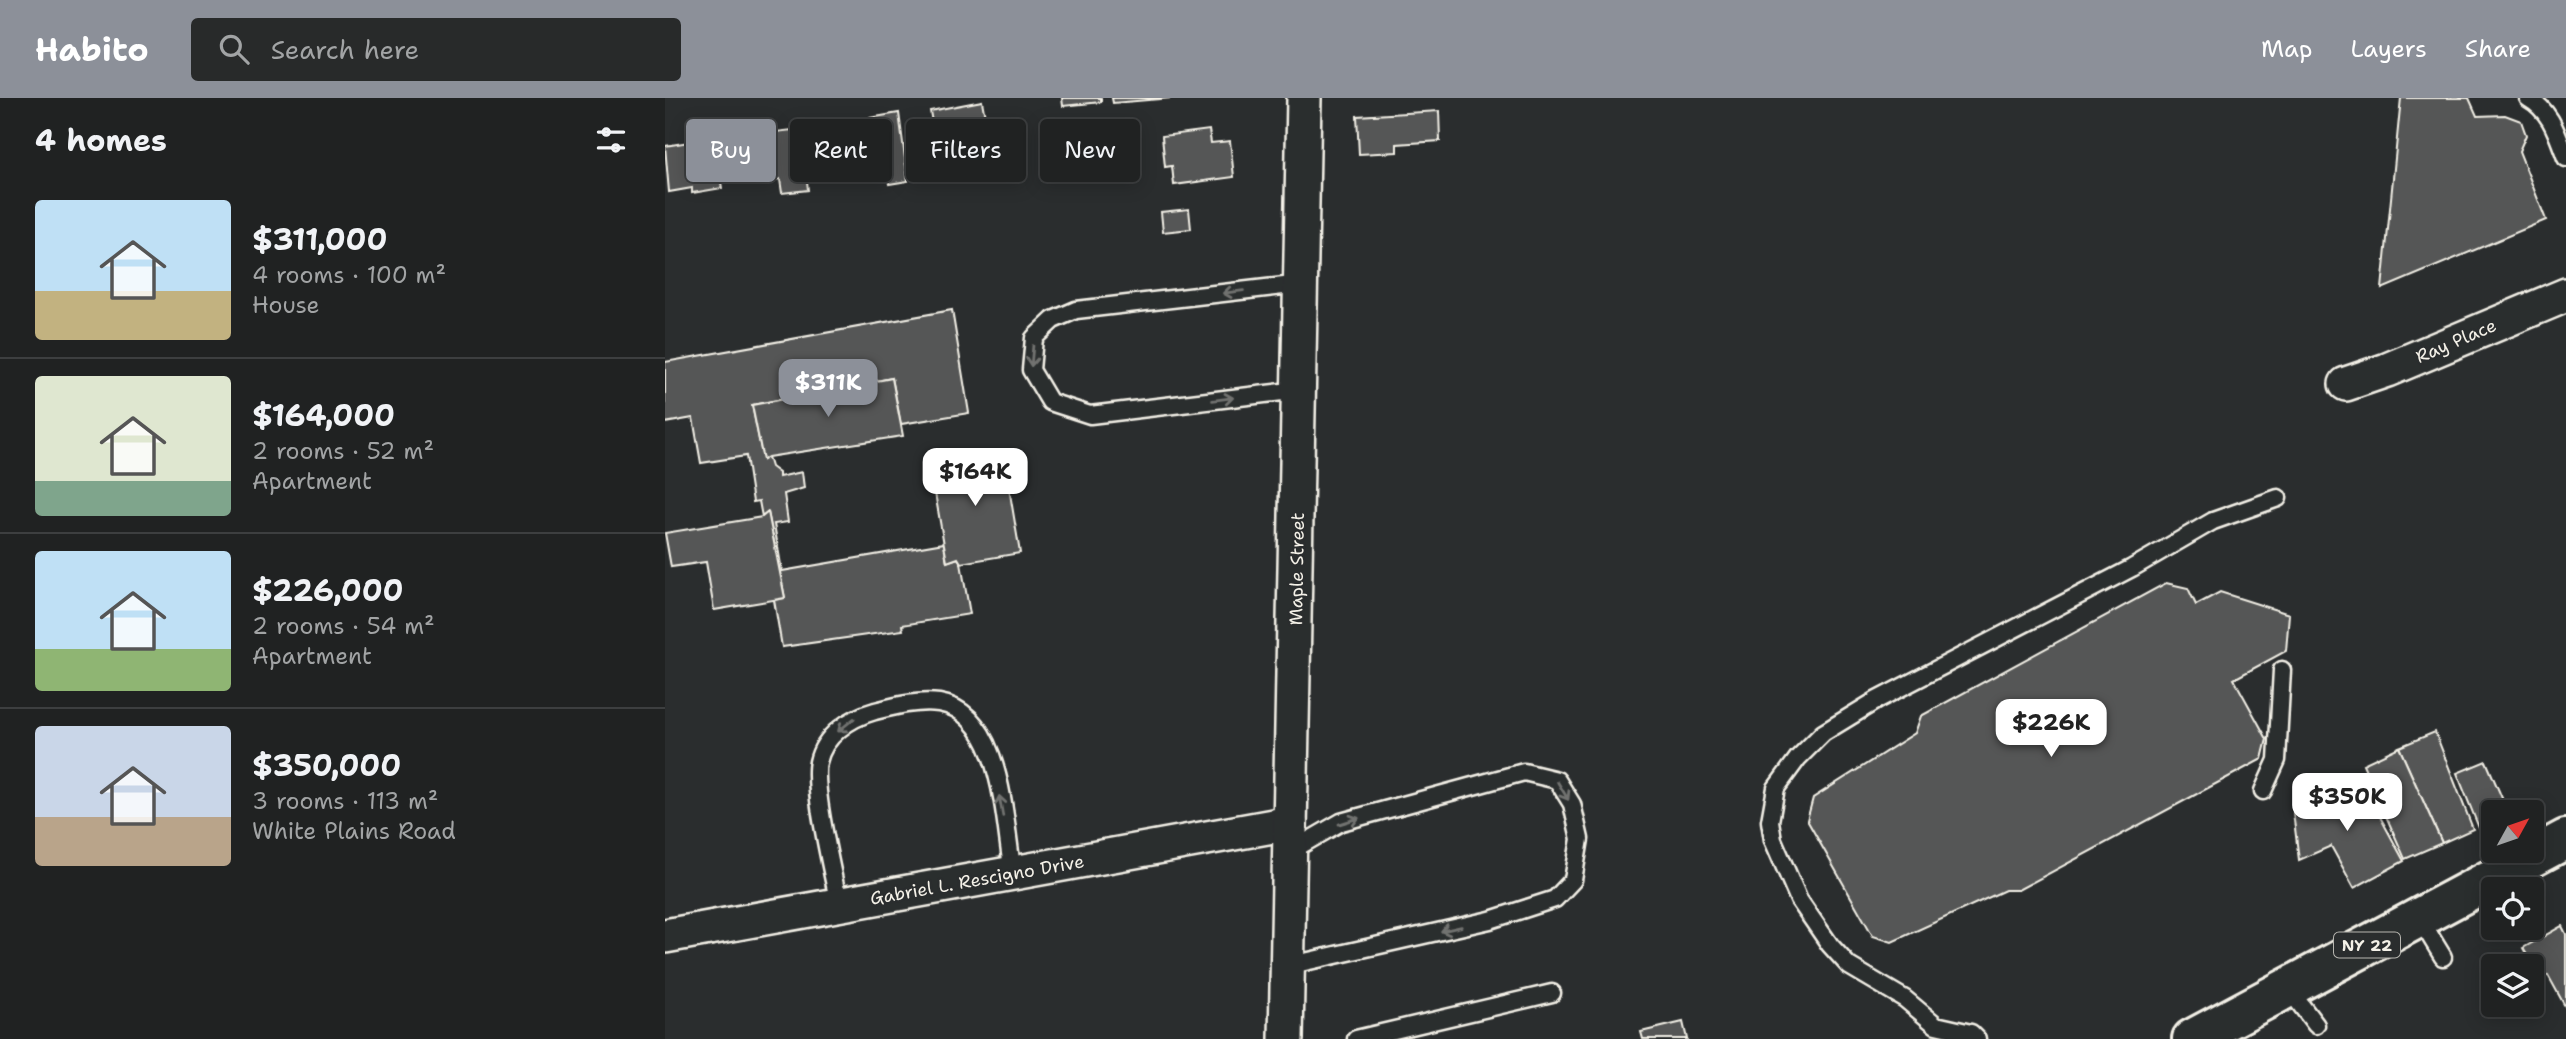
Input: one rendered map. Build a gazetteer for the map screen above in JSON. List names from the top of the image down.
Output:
{
  "streets": {
    "main road": ["NY 22"],
    "street": ["Ray Place", "Maple Street", "Gabriel L. Rescigno Drive"]
  },
  "crossings": [
    ["Maple Street", "Gabriel L. Rescigno Drive"]
  ],
  "north": "top right",
  "page": {
    "header": "Habito",
    "search": "Search here",
    "nav": ["Map", "Layers", "Share"],
    "heading": "4 homes",
    "chip": [
      "Buy",
      "Rent",
      "Filters",
      "New"
    ],
    "list": [
      {
        "name": "$311,000",
        "note": "4 rooms · 100 m² · House"
      },
      {
        "name": "$164,000",
        "note": "2 rooms · 52 m² · Apartment"
      },
      {
        "name": "$226,000",
        "note": "2 rooms · 54 m² · Apartment"
      },
      {
        "name": "$350,000",
        "note": "3 rooms · 113 m² · White Plains Road"
      }
    ],
    "price": [
      "$311K",
      "$164K",
      "$226K",
      "$350K"
    ]
  }
}
